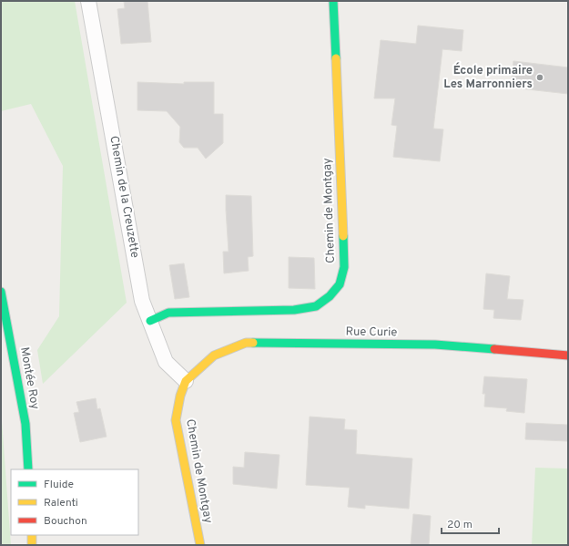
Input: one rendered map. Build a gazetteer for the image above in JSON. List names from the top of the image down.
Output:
{
  "streets": {
    "street": [
      "Chemin de la Creuzette",
      "Chemin de Montgay",
      "Rue Curie",
      "Montée Roy"
    ]
  },
  "crossings": [
    ["Chemin de la Creuzette", "Chemin de Montgay"],
    ["Chemin de la Creuzette", "Rue Curie"],
    ["Chemin de Montgay", "Rue Curie"]
  ],
  "places": ["École primaire Les Marronniers"],
  "legend": ["Fluide", "Ralenti", "Bouchon"],
  "scale_bar": "20 m"
}
